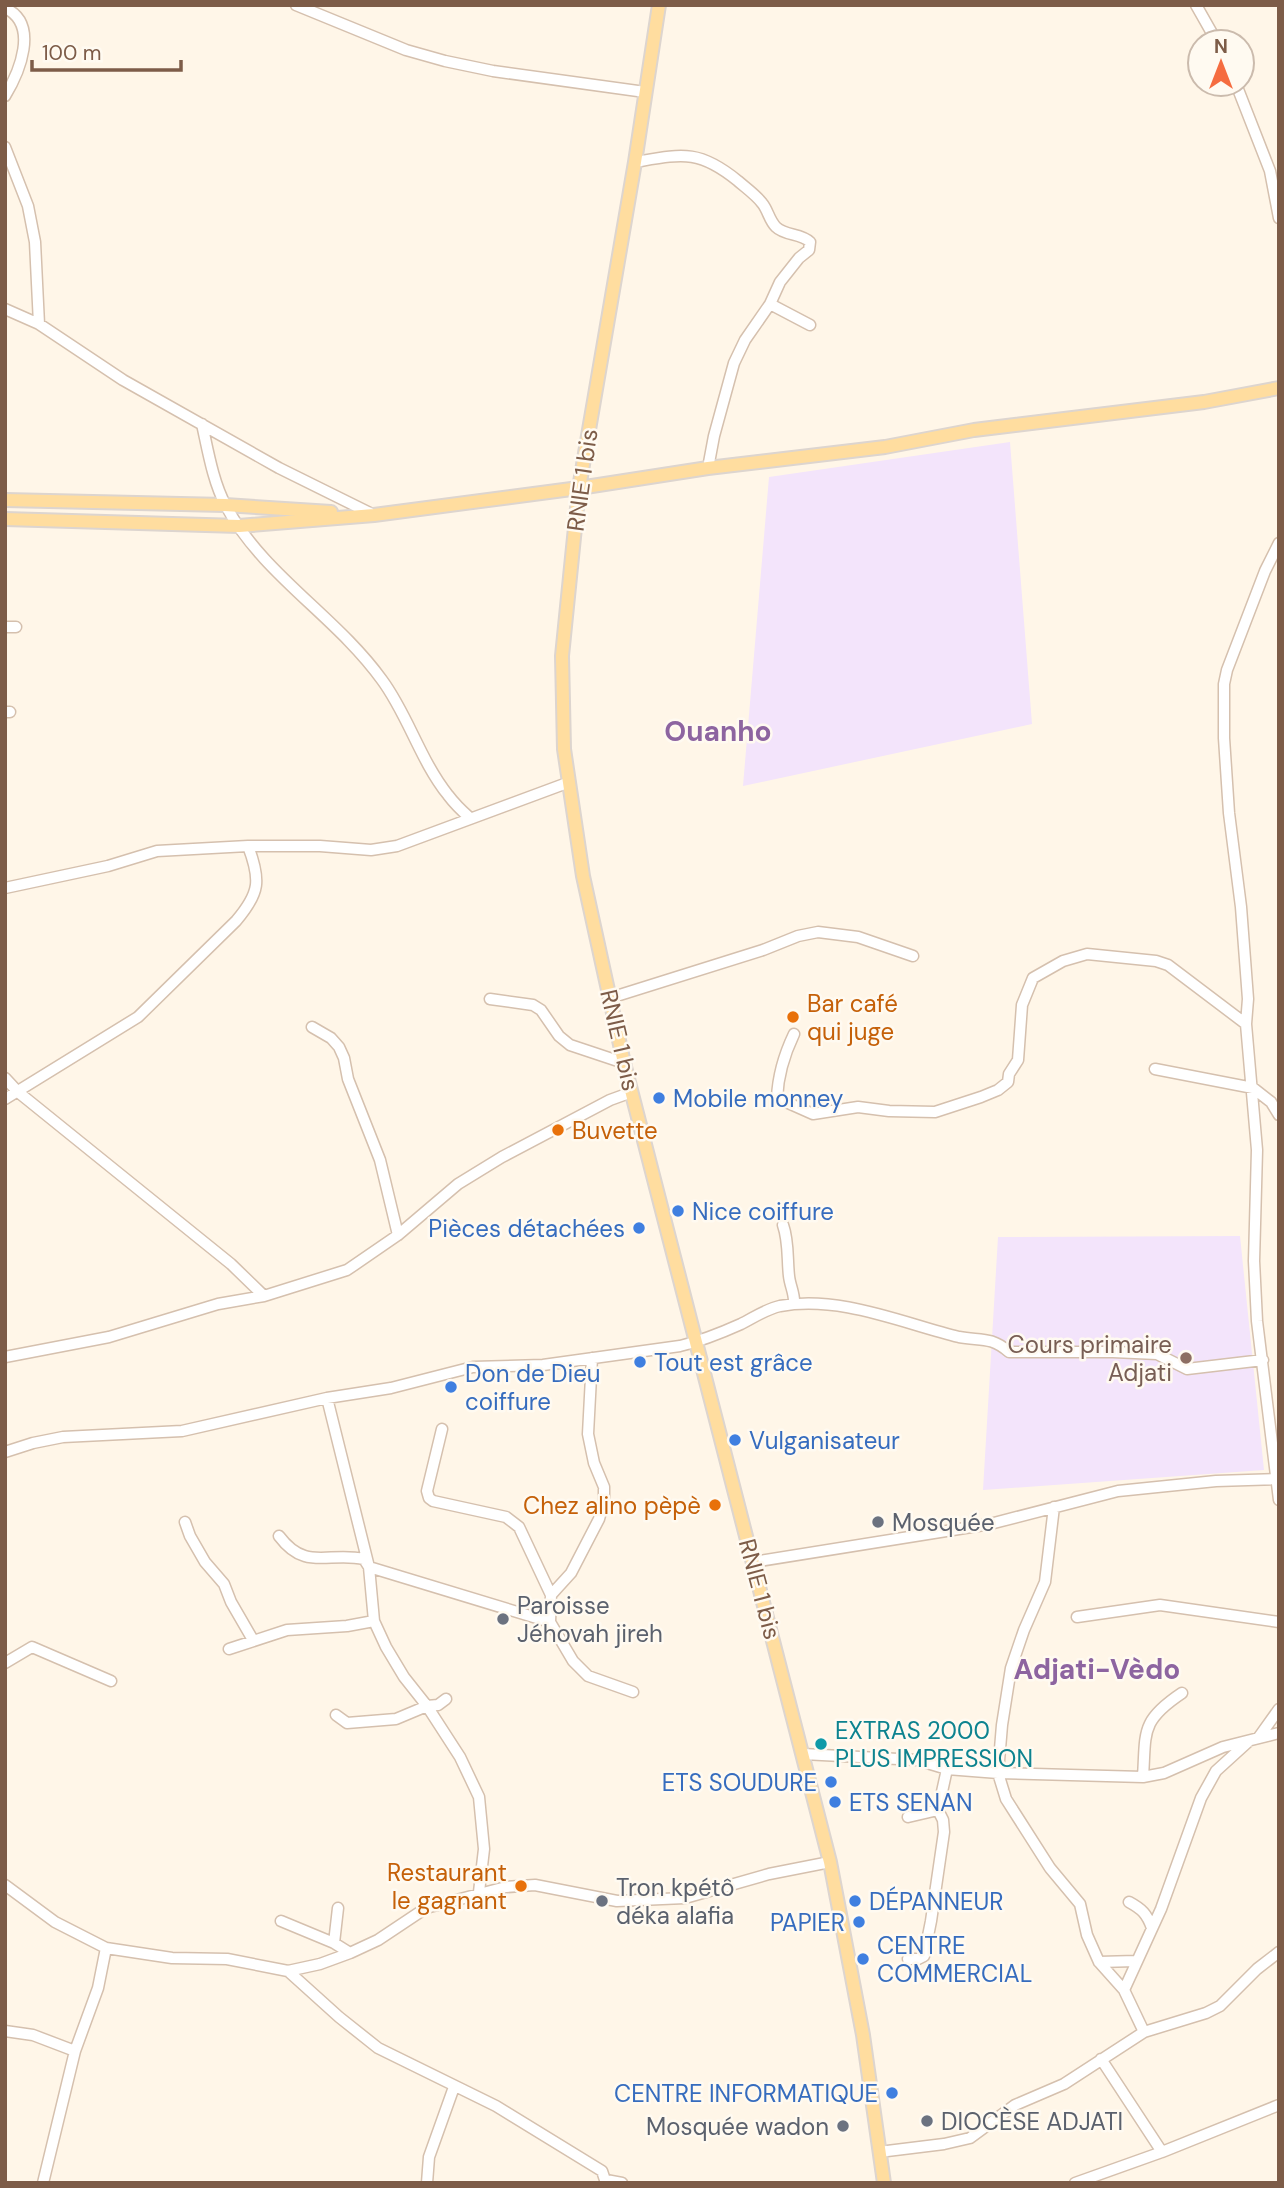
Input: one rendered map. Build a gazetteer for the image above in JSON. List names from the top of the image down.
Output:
{
  "streets": {
    "main road": ["RNIE 1 bis"]
  },
  "districts": ["Ouanho", "Adjati-Vèdo"],
  "places": [
    "Bar café qui juge",
    "Mobile monney",
    "Buvette",
    "Nice coiffure",
    "Pièces détachées",
    "Cours primaire Adjati",
    "Tout est grâce",
    "Don de Dieu coiffure",
    "Vulganisateur",
    "Chez alino pèpè",
    "Mosquée",
    "Paroisse Jéhovah jireh",
    "EXTRAS 2000 PLUS IMPRESSION",
    "ETS SOUDURE",
    "ETS SENAN",
    "Restaurant le gagnant",
    "Tron kpétô déka alafia",
    "DÉPANNEUR",
    "PAPIER",
    "CENTRE COMMERCIAL",
    "CENTRE INFORMATIQUE",
    "DIOCÈSE ADJATI",
    "Mosquée wadon"
  ],
  "scale_bar": "100 m",
  "north": "top"
}
